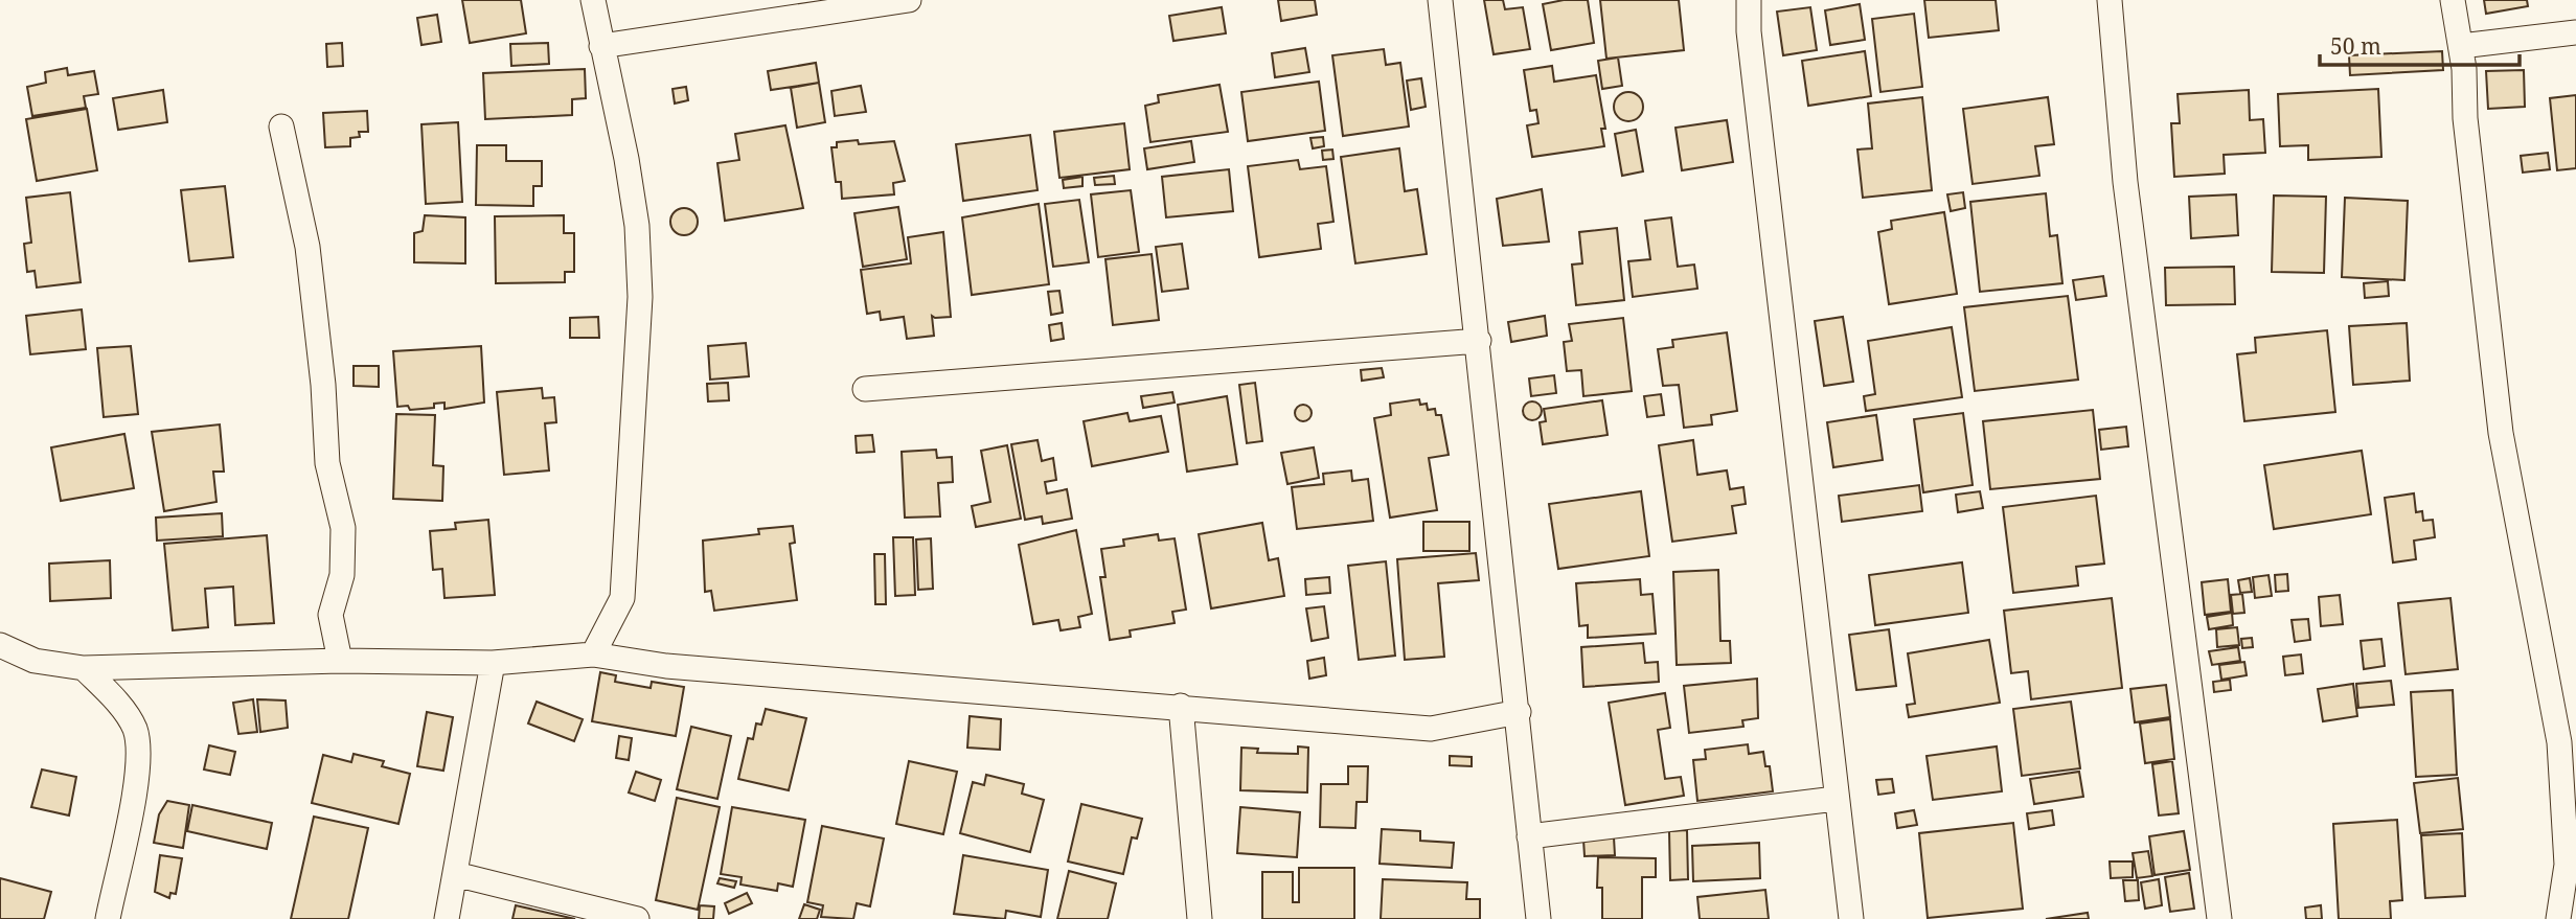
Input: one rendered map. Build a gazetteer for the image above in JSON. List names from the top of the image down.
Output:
{
  "scale_bar": "50 m"
}
